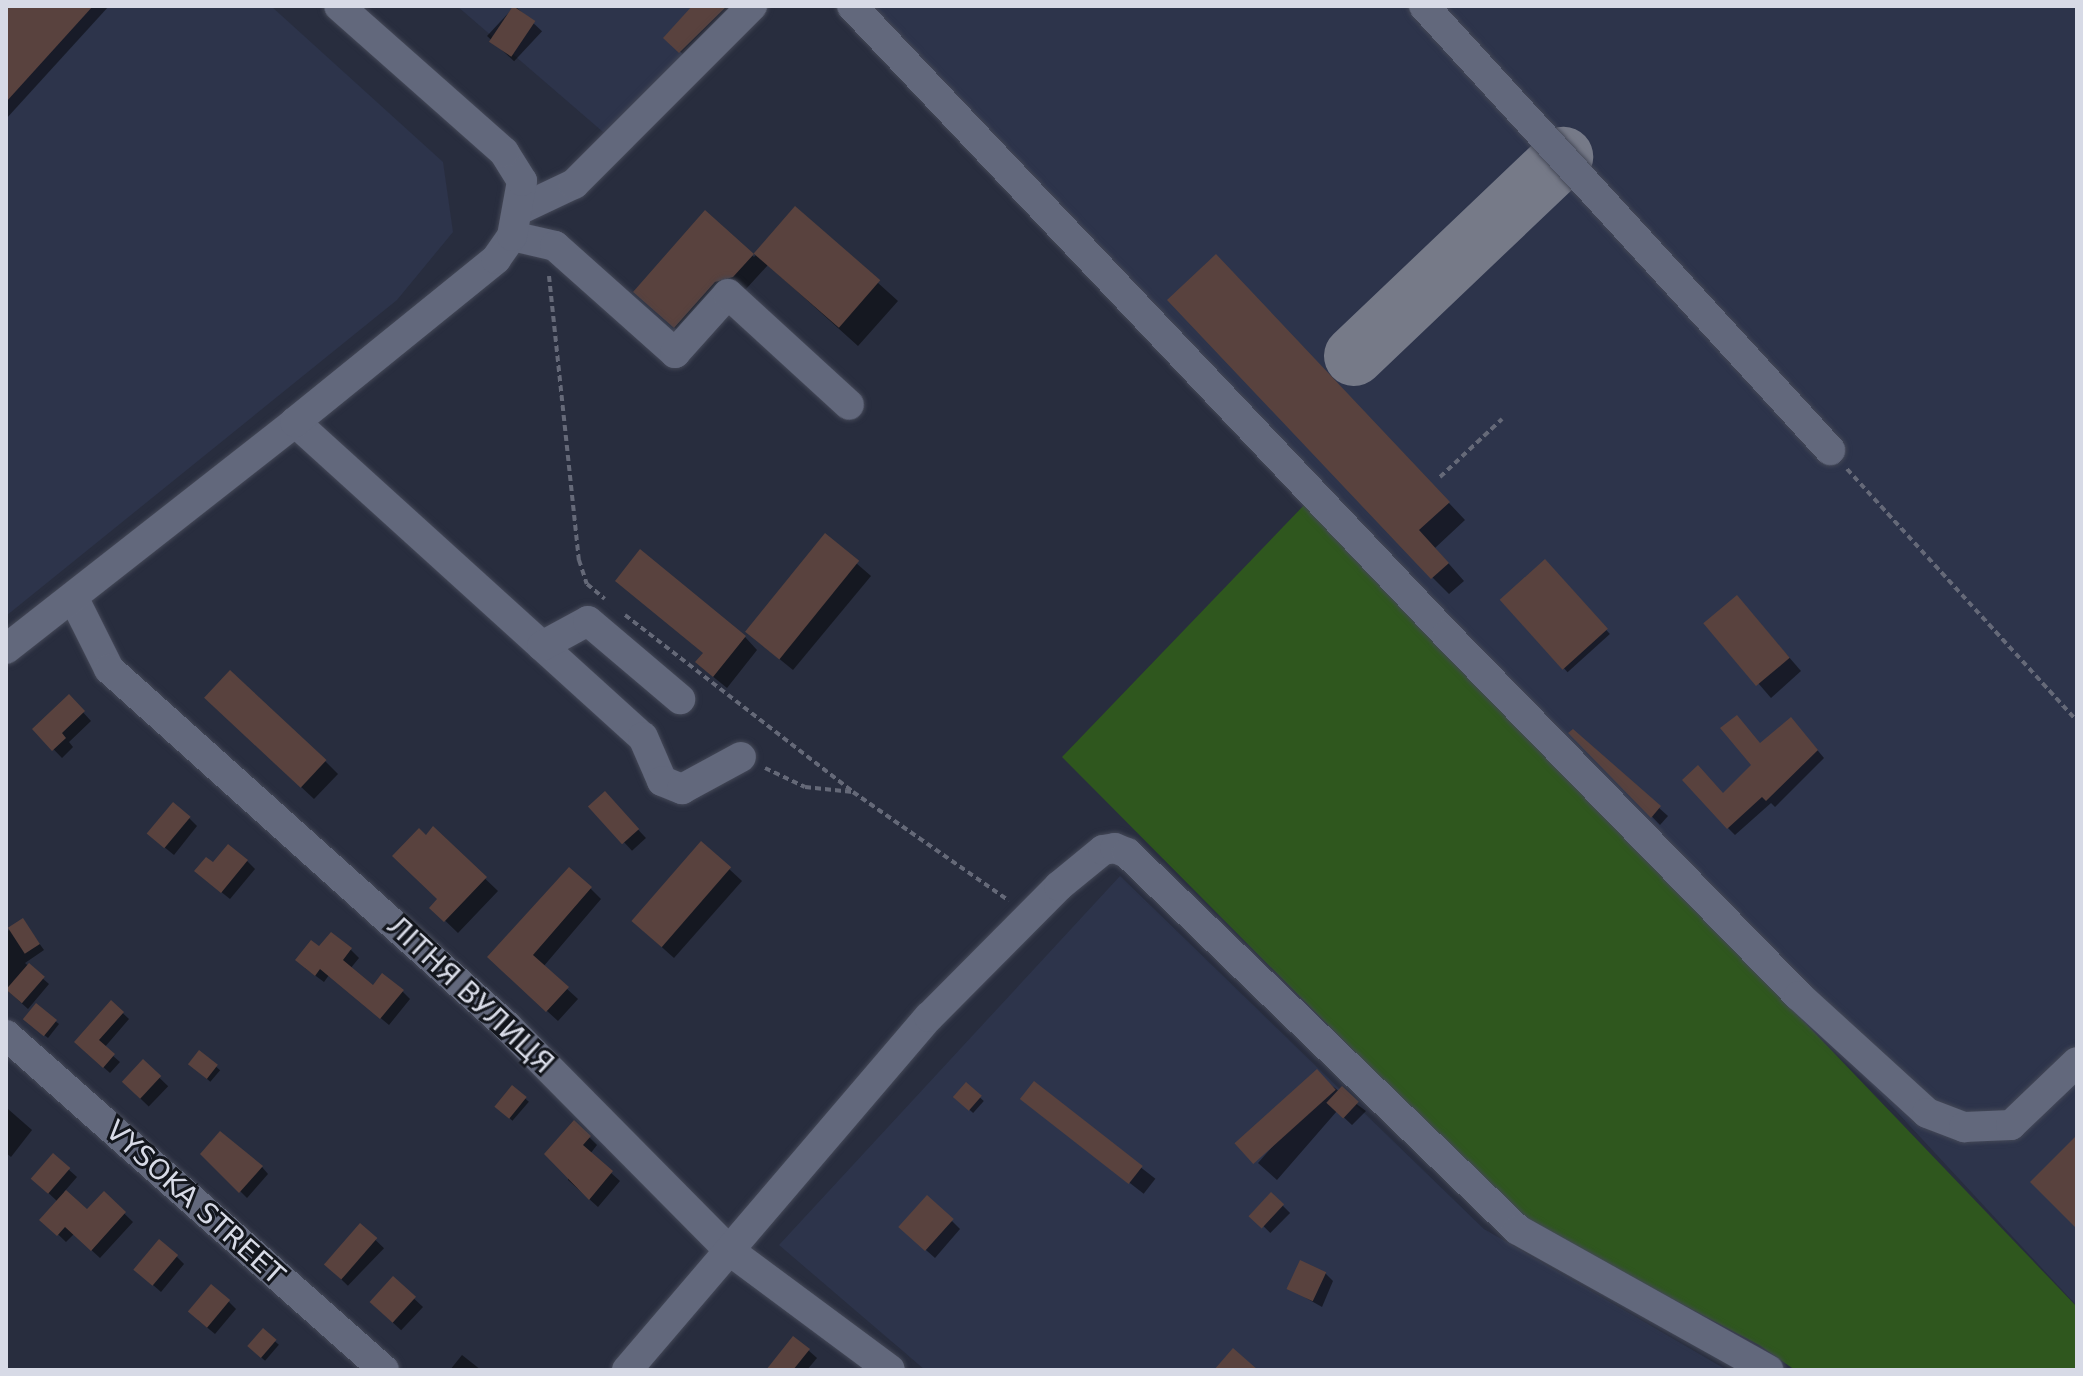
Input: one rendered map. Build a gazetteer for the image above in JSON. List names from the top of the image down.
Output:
{
  "streets": {
    "street": ["ЛІТНЯ ВУЛИЦЯ", "VYSOKA STREET"]
  }
}
